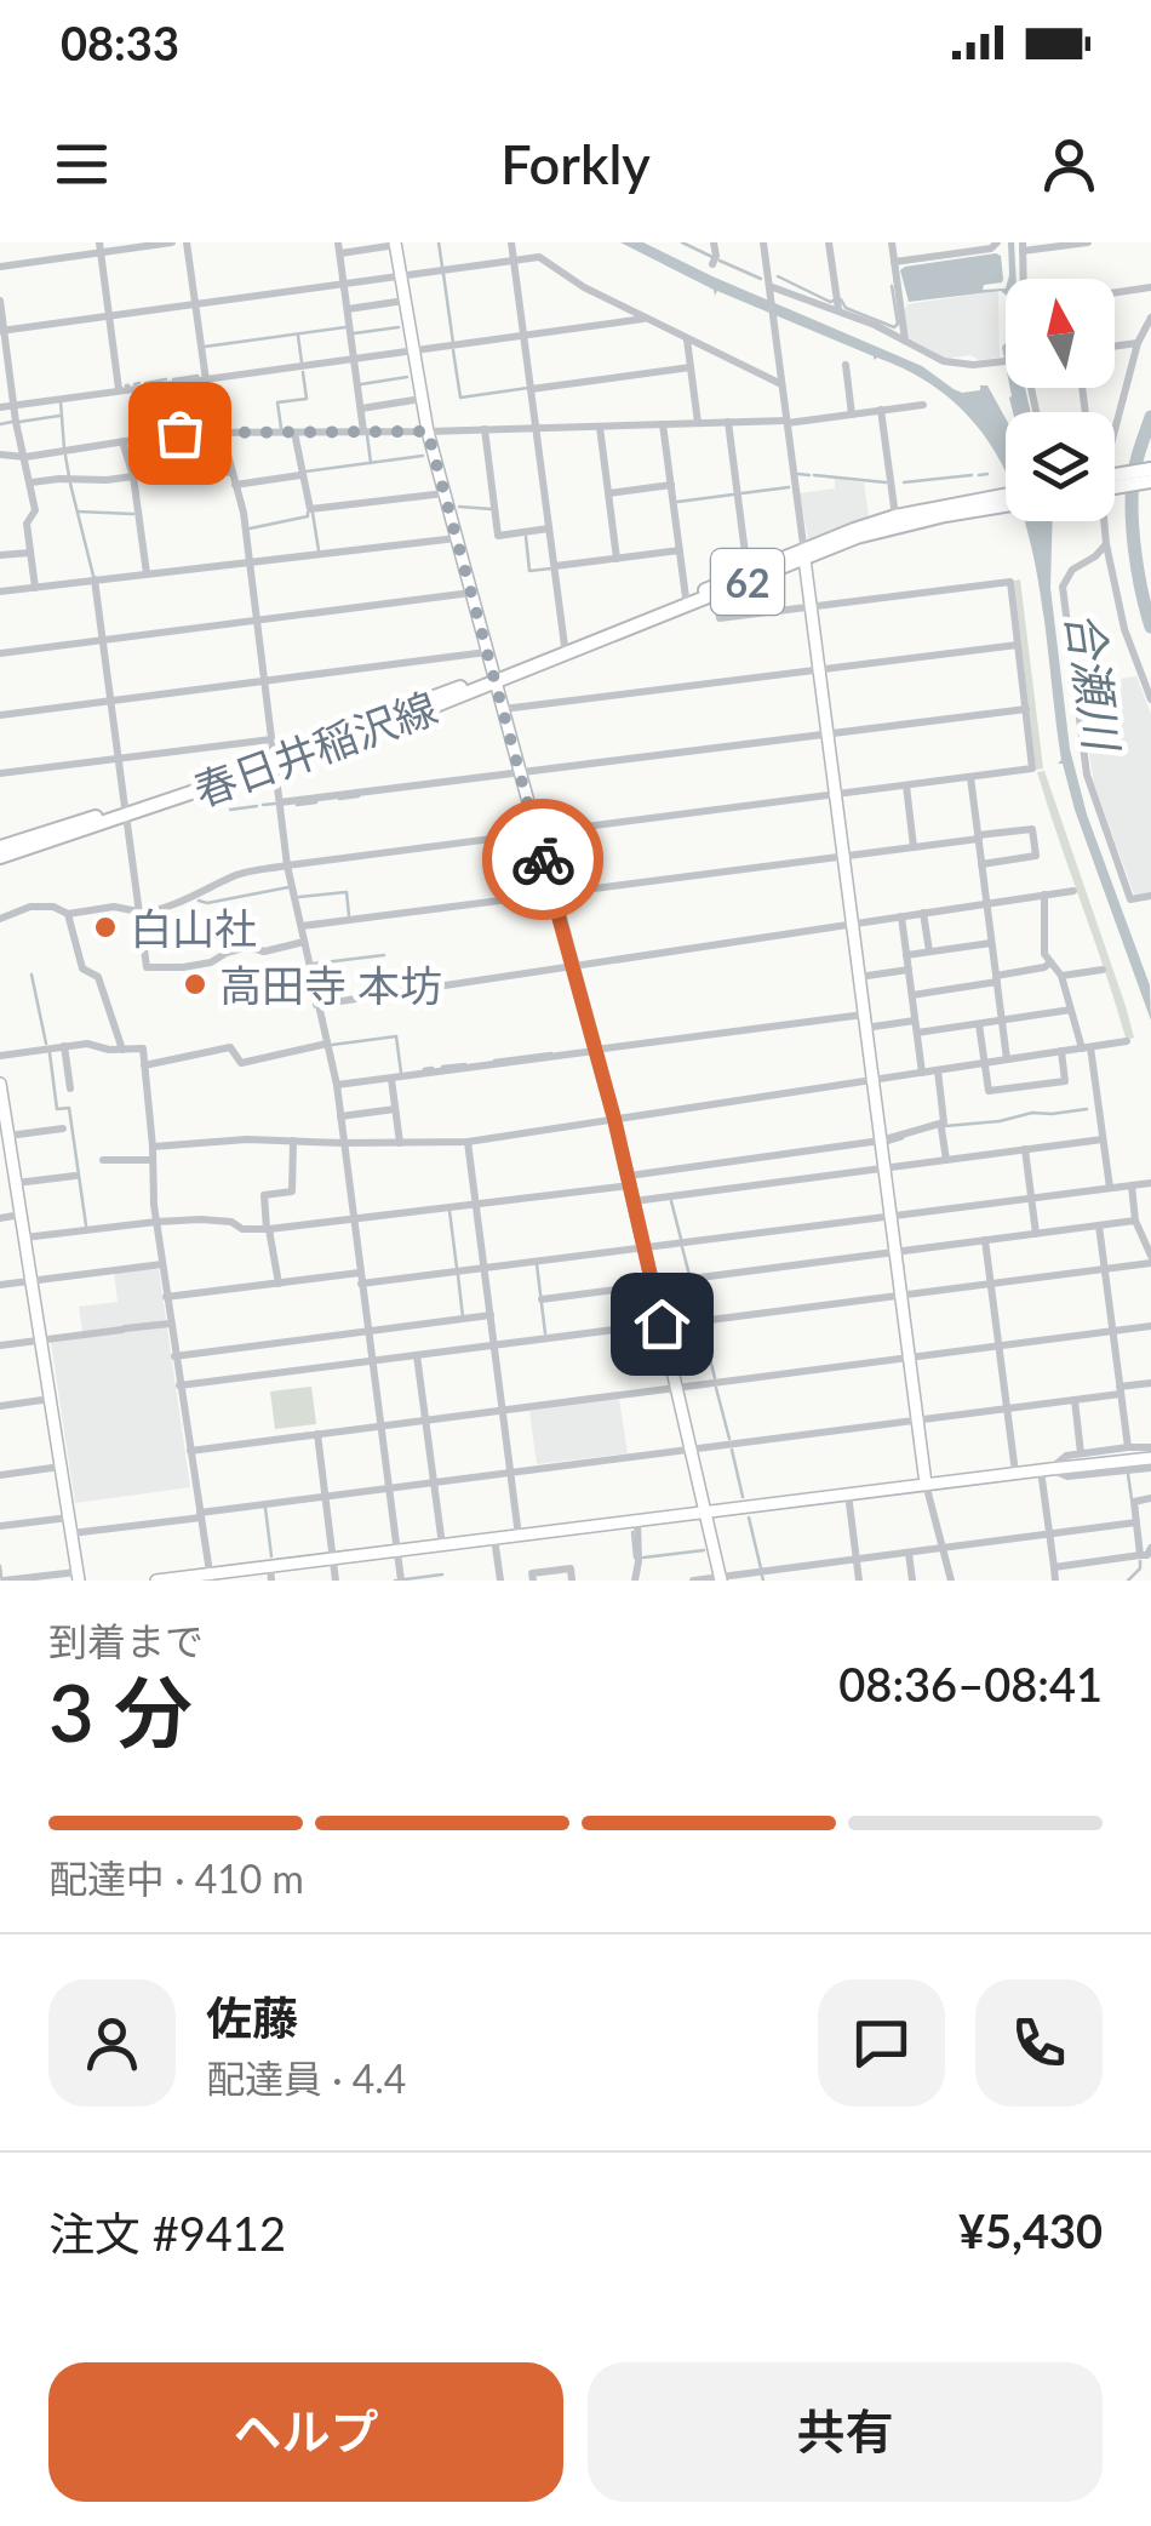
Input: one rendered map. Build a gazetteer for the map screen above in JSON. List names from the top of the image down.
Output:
{
  "streets": {
    "main road": ["62", "春日井稲沢線"]
  },
  "water": ["合瀬川"],
  "places": ["白山社", "高田寺 本坊"],
  "north": "top",
  "page": {
    "status": "08:33",
    "header": "Forkly",
    "heading": ["3 分", "到着まで", "08:36–08:41"],
    "panel": [
      "佐藤",
      "配達員 · 4.4",
      "注文 #9412",
      "¥5,430"
    ],
    "bar": "配達中 · 410 m",
    "buttons": ["ヘルプ", "共有"]
  }
}
